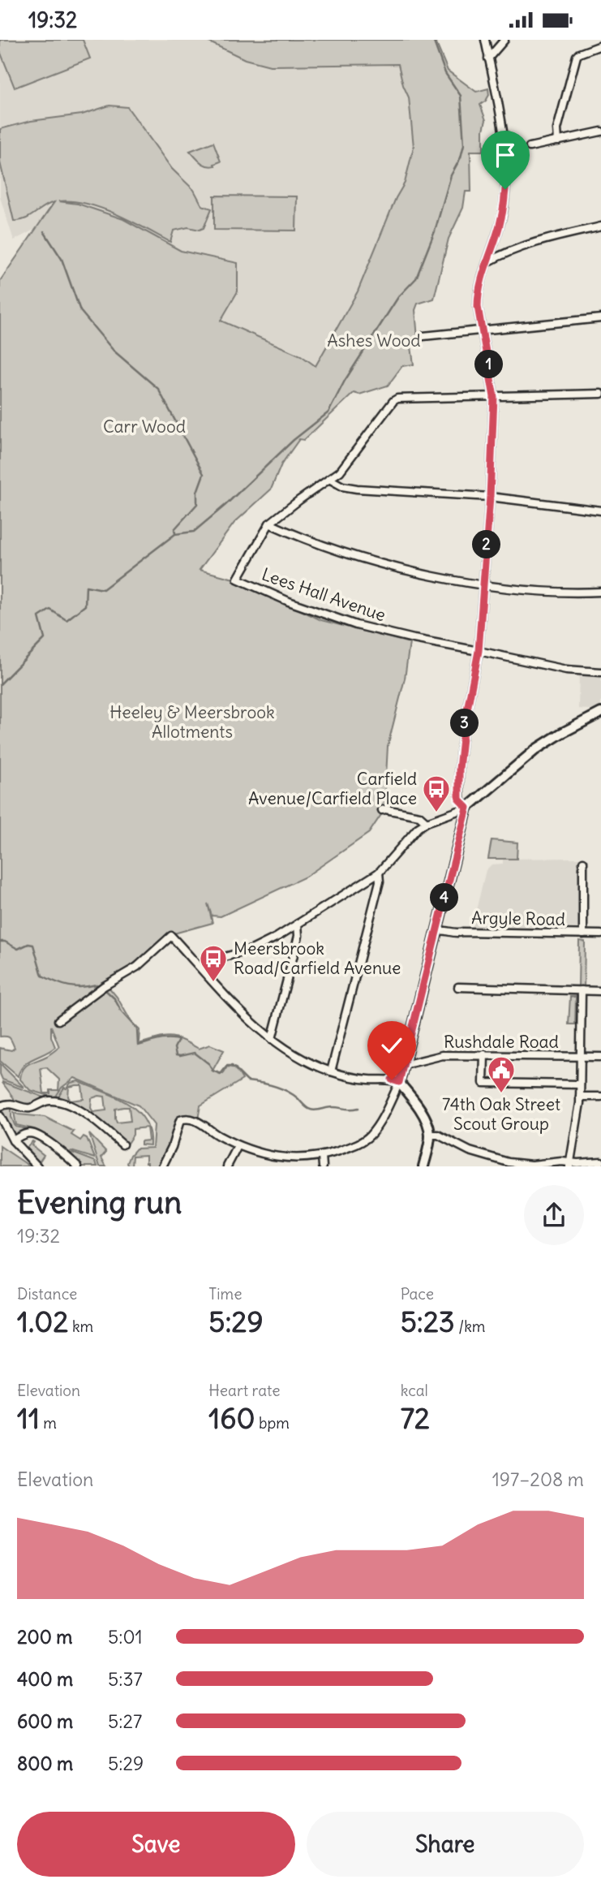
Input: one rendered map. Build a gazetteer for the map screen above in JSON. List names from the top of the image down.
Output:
{
  "streets": {
    "street": ["Lees Hall Avenue", "Argyle Road", "Rushdale Road"]
  },
  "parks": ["Ashes Wood", "Carr Wood", "Heeley & Meersbrook Allotments"],
  "places": {
    "bus stop": ["Carfield Avenue/Carfield Place", "Meersbrook Road/Carfield Avenue"],
    "public building": ["74th Oak Street Scout Group"]
  },
  "page": {
    "status": "19:32",
    "pins": [
      "1",
      "2",
      "3",
      "4"
    ],
    "heading": ["Evening run", "19:32"],
    "stats": [
      ["Distance", "1.02 km"],
      ["Time", "5:29"],
      ["Pace", "5:23 /km"],
      ["Elevation", "11 m"],
      ["Heart rate", "160 bpm"],
      ["kcal", "72"]
    ],
    "chart": ["Elevation", "197–208 m"],
    "list": [
      {
        "name": "200 m",
        "note": "5:01"
      },
      {
        "name": "400 m",
        "note": "5:37"
      },
      {
        "name": "600 m",
        "note": "5:27"
      },
      {
        "name": "800 m",
        "note": "5:29"
      }
    ],
    "buttons": ["Save", "Share"]
  }
}
